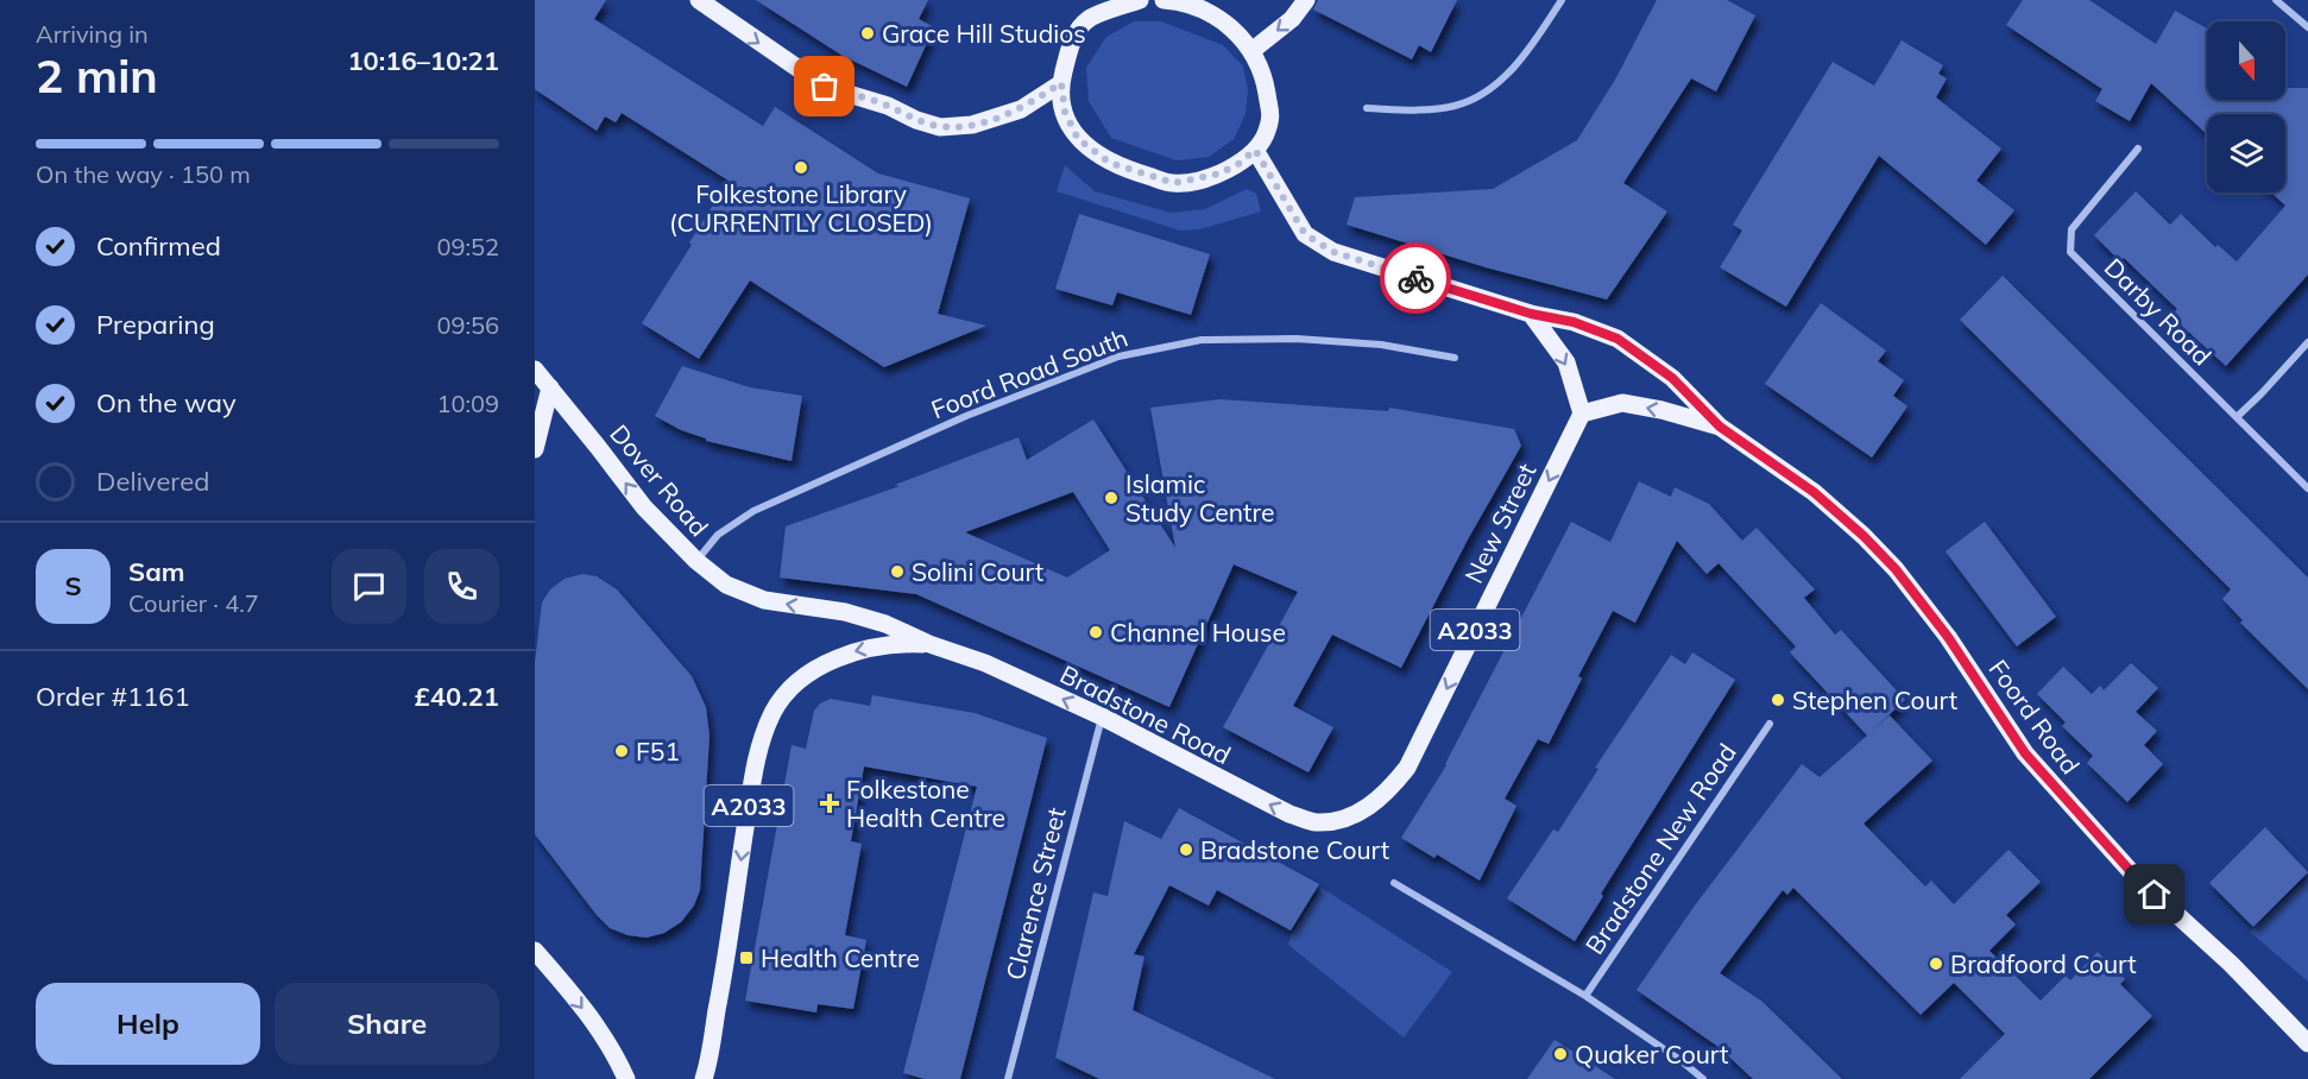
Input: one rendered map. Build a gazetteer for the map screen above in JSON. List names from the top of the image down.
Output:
{
  "streets": {
    "main road": [
      "Dover Road",
      "New Street",
      "A2033",
      "Bradstone Road",
      "Foord Road"
    ],
    "street": [
      "Darby Road",
      "Foord Road South",
      "Bradstone New Road",
      "Clarence Street"
    ]
  },
  "crossings": [
    ["Foord Road South", "Dover Road"],
    ["Dover Road", "A2033"],
    ["Dover Road", "Bradstone Road"],
    ["New Street", "Bradstone Road"],
    ["A2033", "Bradstone Road"],
    ["Bradstone Road", "Clarence Street"]
  ],
  "one_way": ["Dover Road", "New Street", "Bradstone Road"],
  "places": {
    "other": [
      "Grace Hill Studios",
      "Folkestone Library (CURRENTLY CLOSED)",
      "Islamic Study Centre",
      "Solini Court",
      "Channel House",
      "Stephen Court",
      "F51",
      "Bradstone Court",
      "Bradfoord Court",
      "Quaker Court"
    ],
    "health": ["Folkestone Health Centre"],
    "transit": ["Health Centre"]
  },
  "north": "bottom",
  "page": {
    "heading": ["2 min", "Arriving in", "10:16–10:21"],
    "panel": [
      "Sam",
      "Courier · 4.7",
      "Order #1161",
      "£40.21"
    ],
    "bar": "On the way · 150 m",
    "list": [
      ["Confirmed", "09:52"],
      ["Preparing", "09:56"],
      ["On the way", "10:09"],
      "Delivered"
    ],
    "round": "S",
    "buttons": ["Help", "Share"]
  }
}
